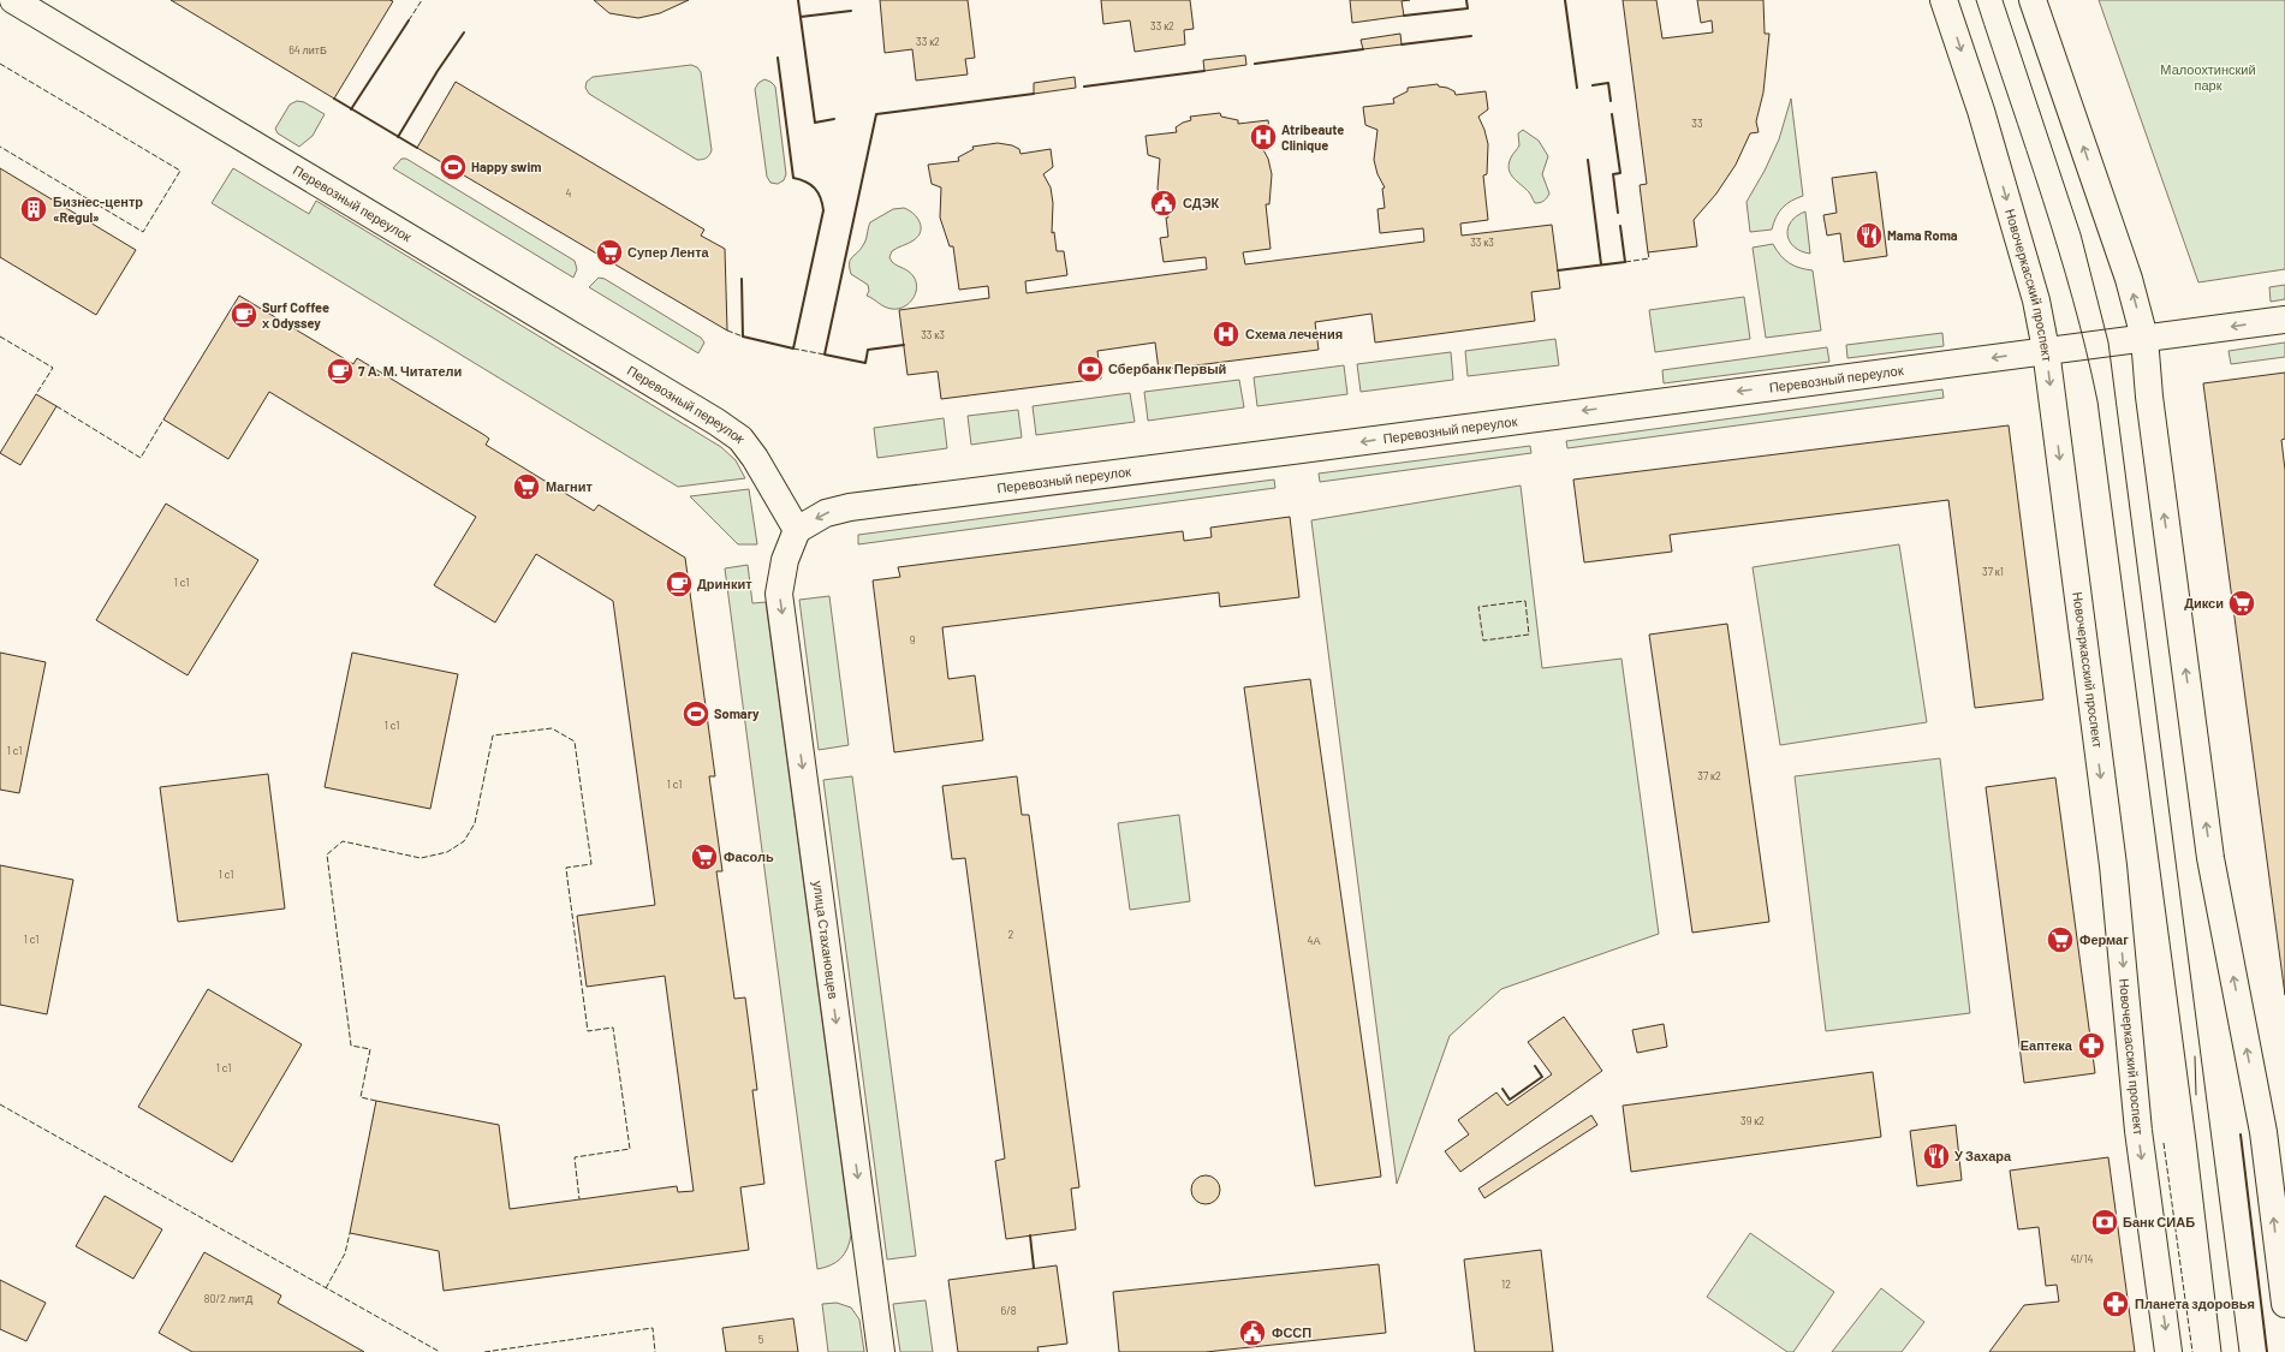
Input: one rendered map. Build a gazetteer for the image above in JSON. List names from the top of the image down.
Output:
{
  "streets": {
    "street": ["Перевозный переулок", "Новочеркасский проспект", "улица Стахановцев"]
  },
  "crossings": [
    ["Перевозный переулок", "Новочеркасский проспект"],
    ["Перевозный переулок", "улица Стахановцев"]
  ],
  "one_way": ["Перевозный переулок", "улица Стахановцев"],
  "parks": ["Малоохтинский парк"],
  "places": {
    "hospital": ["Atribeaute Clinique", "Схема лечения"],
    "sports": ["Happy swim", "Somary"],
    "public building": ["СДЭК", "ФССП"],
    "building": ["Бизнес-центр «Regul»"],
    "restaurant": ["Mama Roma", "У Захара"],
    "supermarket": [
      "Супер Лента",
      "Магнит",
      "Дикси",
      "Фасоль",
      "Фермаг"
    ],
    "cafe": ["Surf Coffee х Odyssey", "7 А. М. Читатели", "Дринкит"],
    "bank": ["Сбербанк Первый", "Банк СИАБ"],
    "pharmacy": ["Еаптека", "Планета здоровья"]
  },
  "house_numbers": [
    "33 к2",
    "33 к2",
    "64 литБ",
    "33",
    "4",
    "33 к3",
    "33 к3",
    "37 к1",
    "1 с1",
    "9",
    "1 с1",
    "1 с1",
    "37 к2",
    "1 с1",
    "1 с1",
    "2",
    "1 с1",
    "4А",
    "1 с1",
    "39 к2",
    "41/14",
    "12",
    "80/2 литД",
    "6/8",
    "5"
  ]
}
